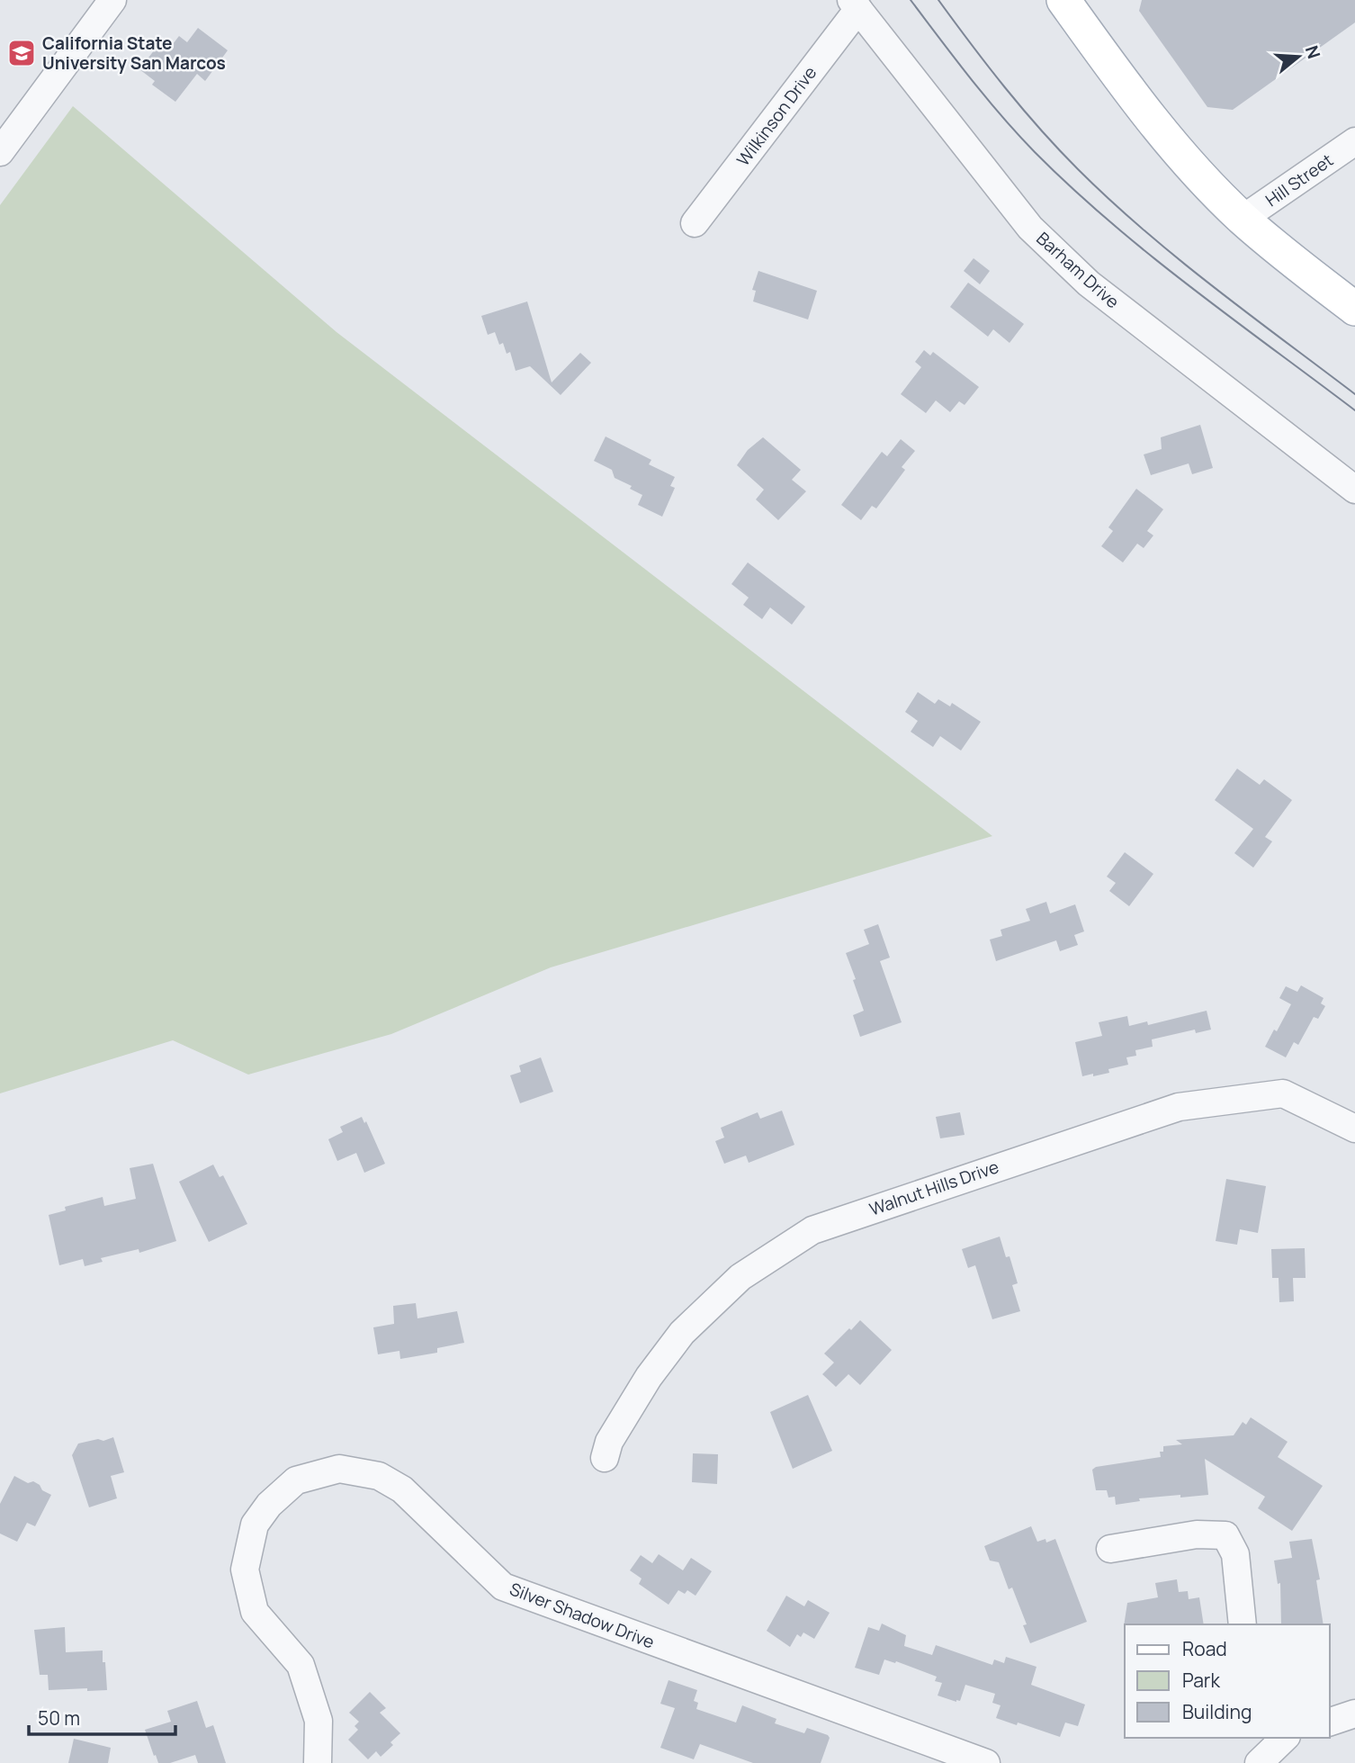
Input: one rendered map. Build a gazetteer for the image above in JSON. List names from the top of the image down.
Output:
{
  "streets": {
    "street": [
      "Wilkinson Drive",
      "Hill Street",
      "Barham Drive",
      "Walnut Hills Drive",
      "Silver Shadow Drive"
    ]
  },
  "crossings": [
    ["Wilkinson Drive", "Barham Drive"]
  ],
  "places": {
    "school or university": ["California State University San Marcos"]
  },
  "legend": ["Road", "Park", "Building"],
  "scale_bar": "50 m",
  "north": "right"
}
